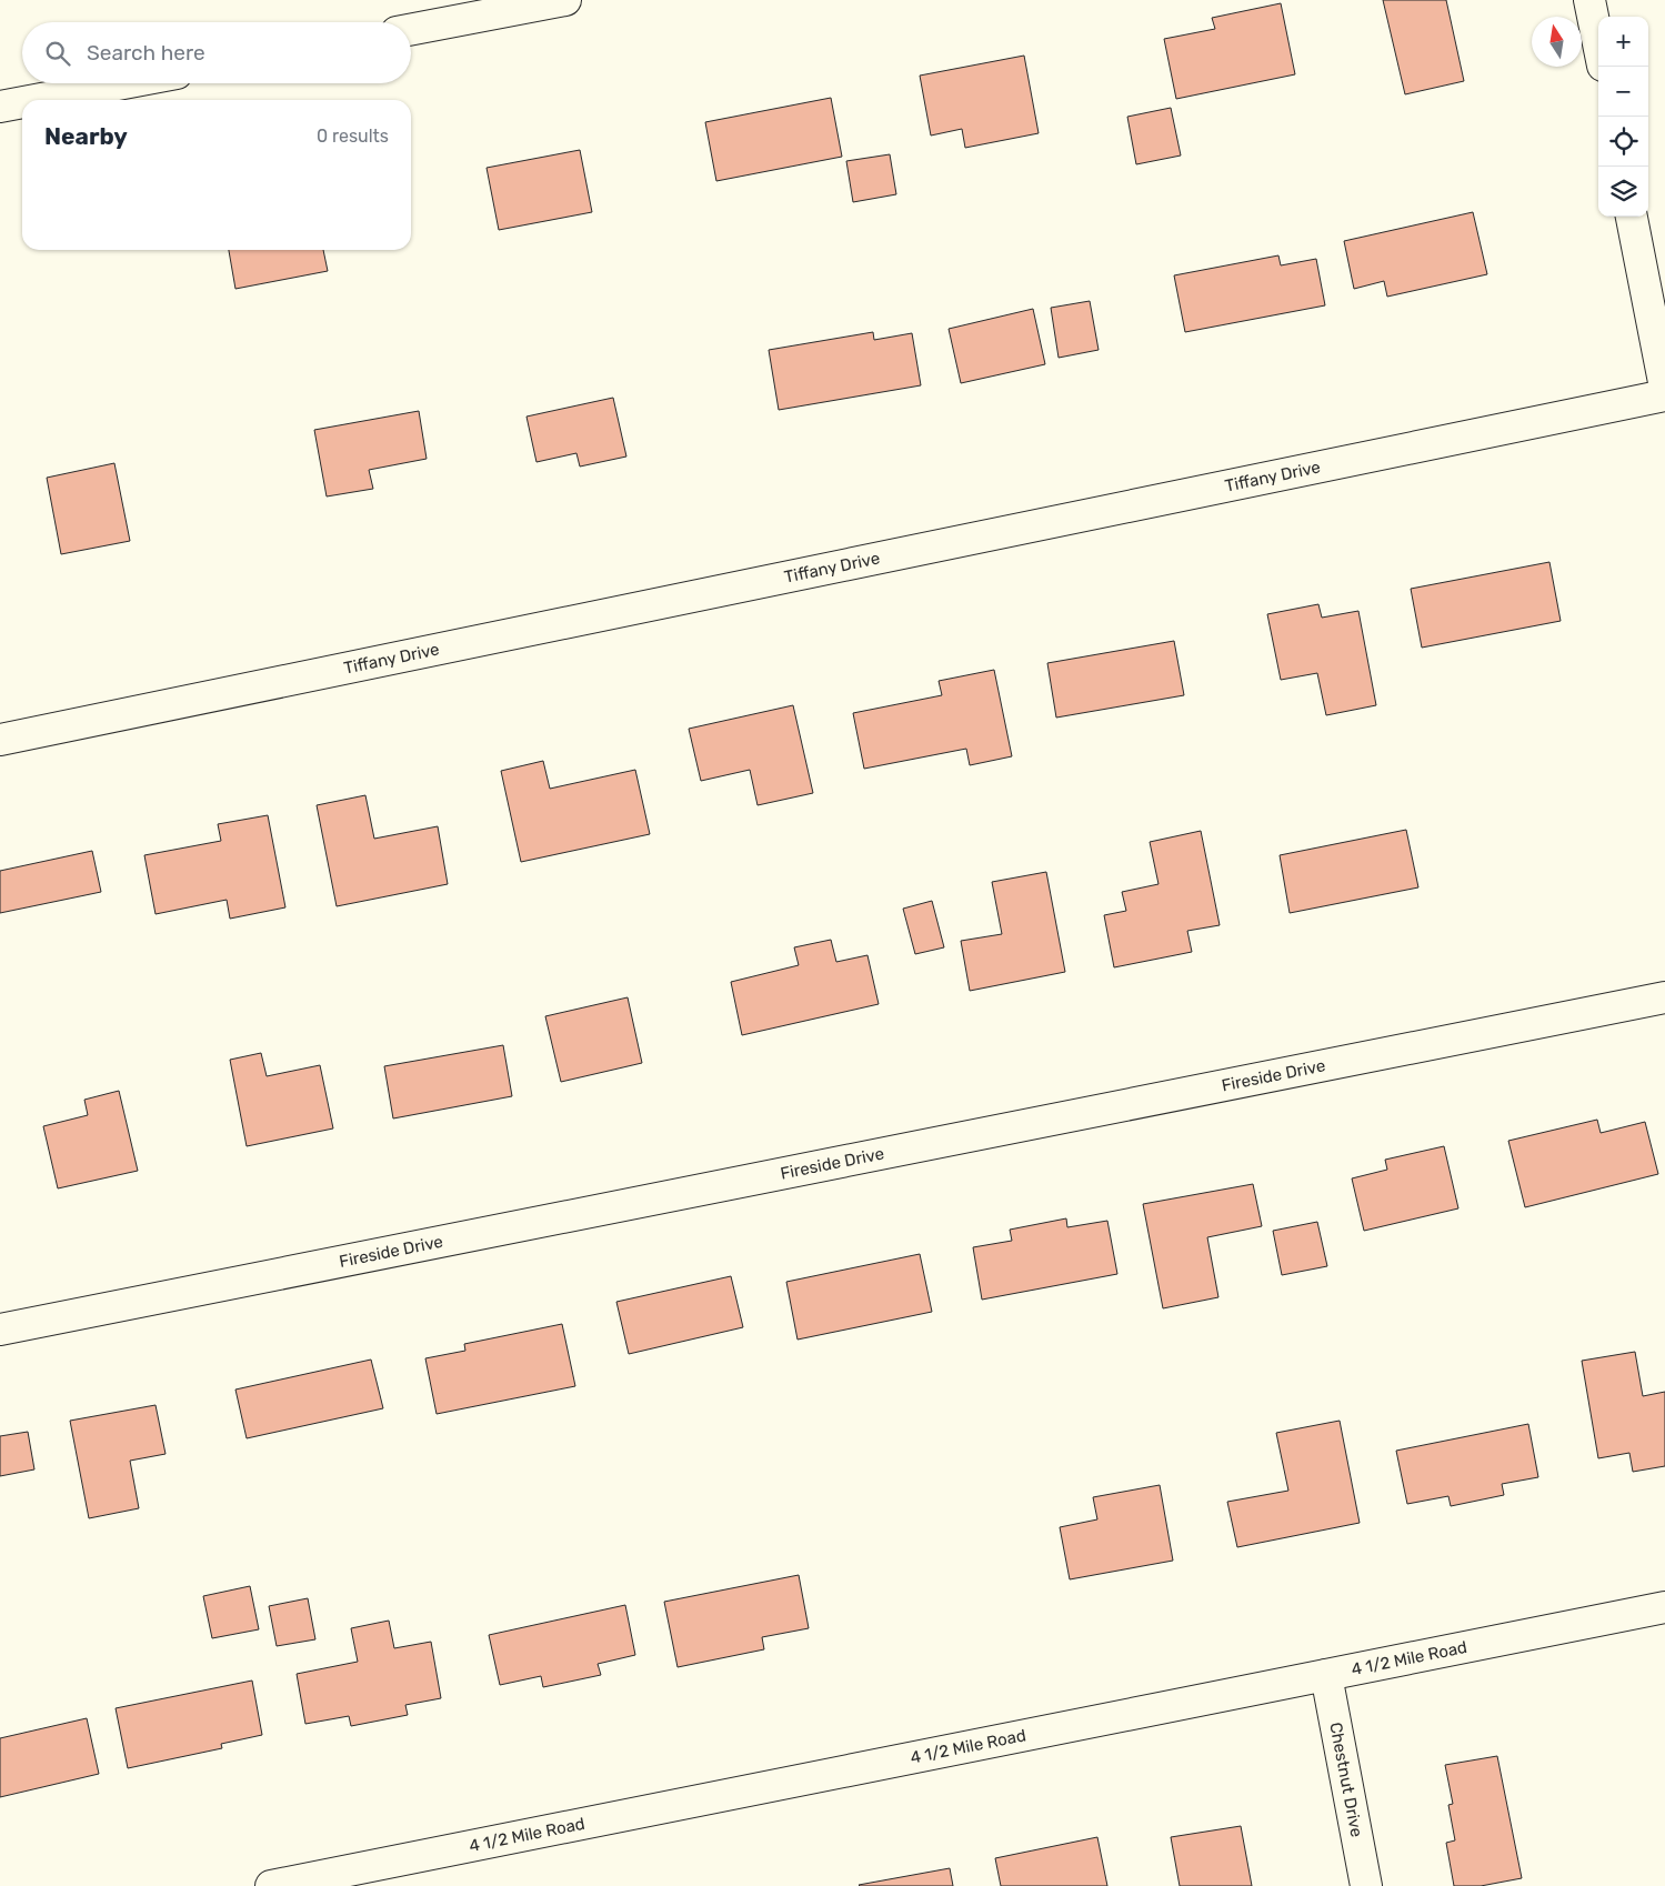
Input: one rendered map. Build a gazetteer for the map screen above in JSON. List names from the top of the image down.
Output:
{
  "streets": {
    "street": [
      "Tiffany Drive",
      "Fireside Drive",
      "4 1/2 Mile Road",
      "Chestnut Drive"
    ]
  },
  "crossings": [
    ["4 1/2 Mile Road", "Chestnut Drive"]
  ],
  "north": "top",
  "page": {
    "map_buttons": ["+", "−"],
    "search": "Search here",
    "heading": ["Nearby", "0 results"]
  }
}
